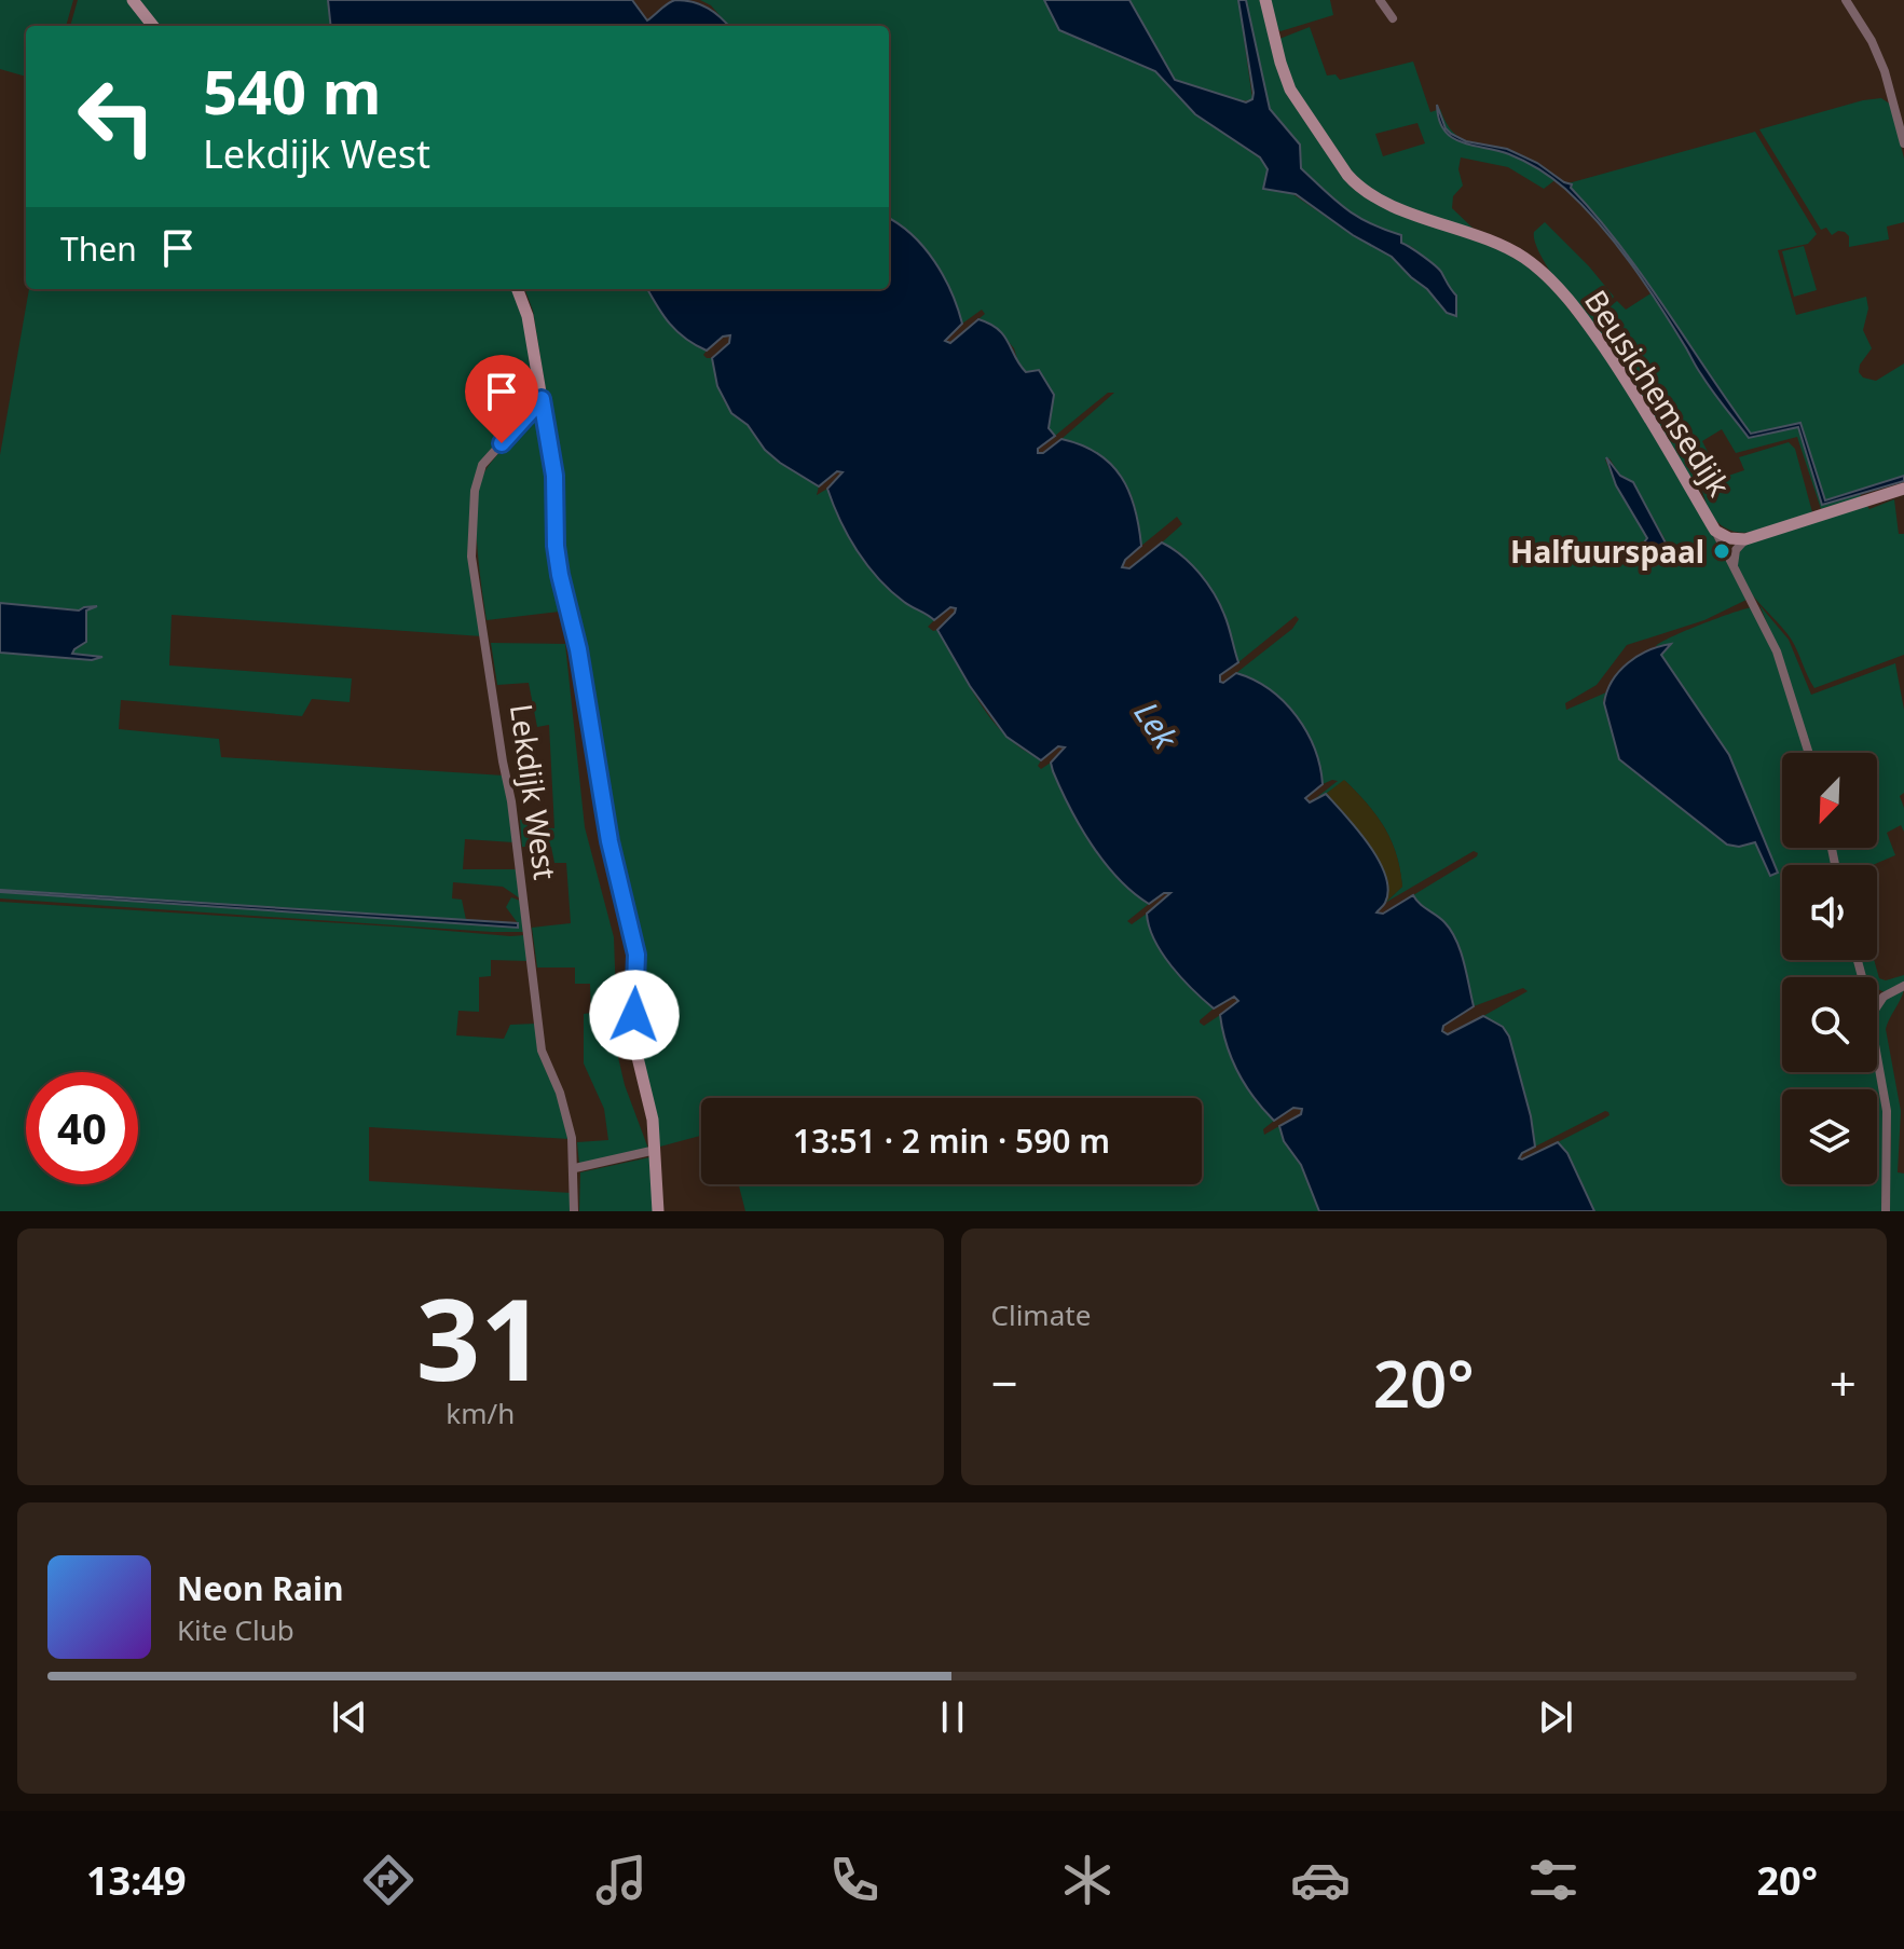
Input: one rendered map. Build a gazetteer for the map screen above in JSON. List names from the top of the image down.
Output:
{
  "streets": {
    "street": ["Beusichemsedijk", "Lekdijk West"]
  },
  "water": ["Lek"],
  "places": ["Halfuurspaal"],
  "north": "bottom left",
  "page": {
    "turn": ["540 m", "Lekdijk West"],
    "then": "Then",
    "limit": "40",
    "trip": "13:51 · 2 min · 590 m",
    "tile": [
      ["31", "km/h"],
      "Climate"
    ],
    "heat": ["−", "20°", "+"],
    "song": ["Neon Rain", "Kite Club"],
    "tabs": ["13:49", "20°"]
  }
}
